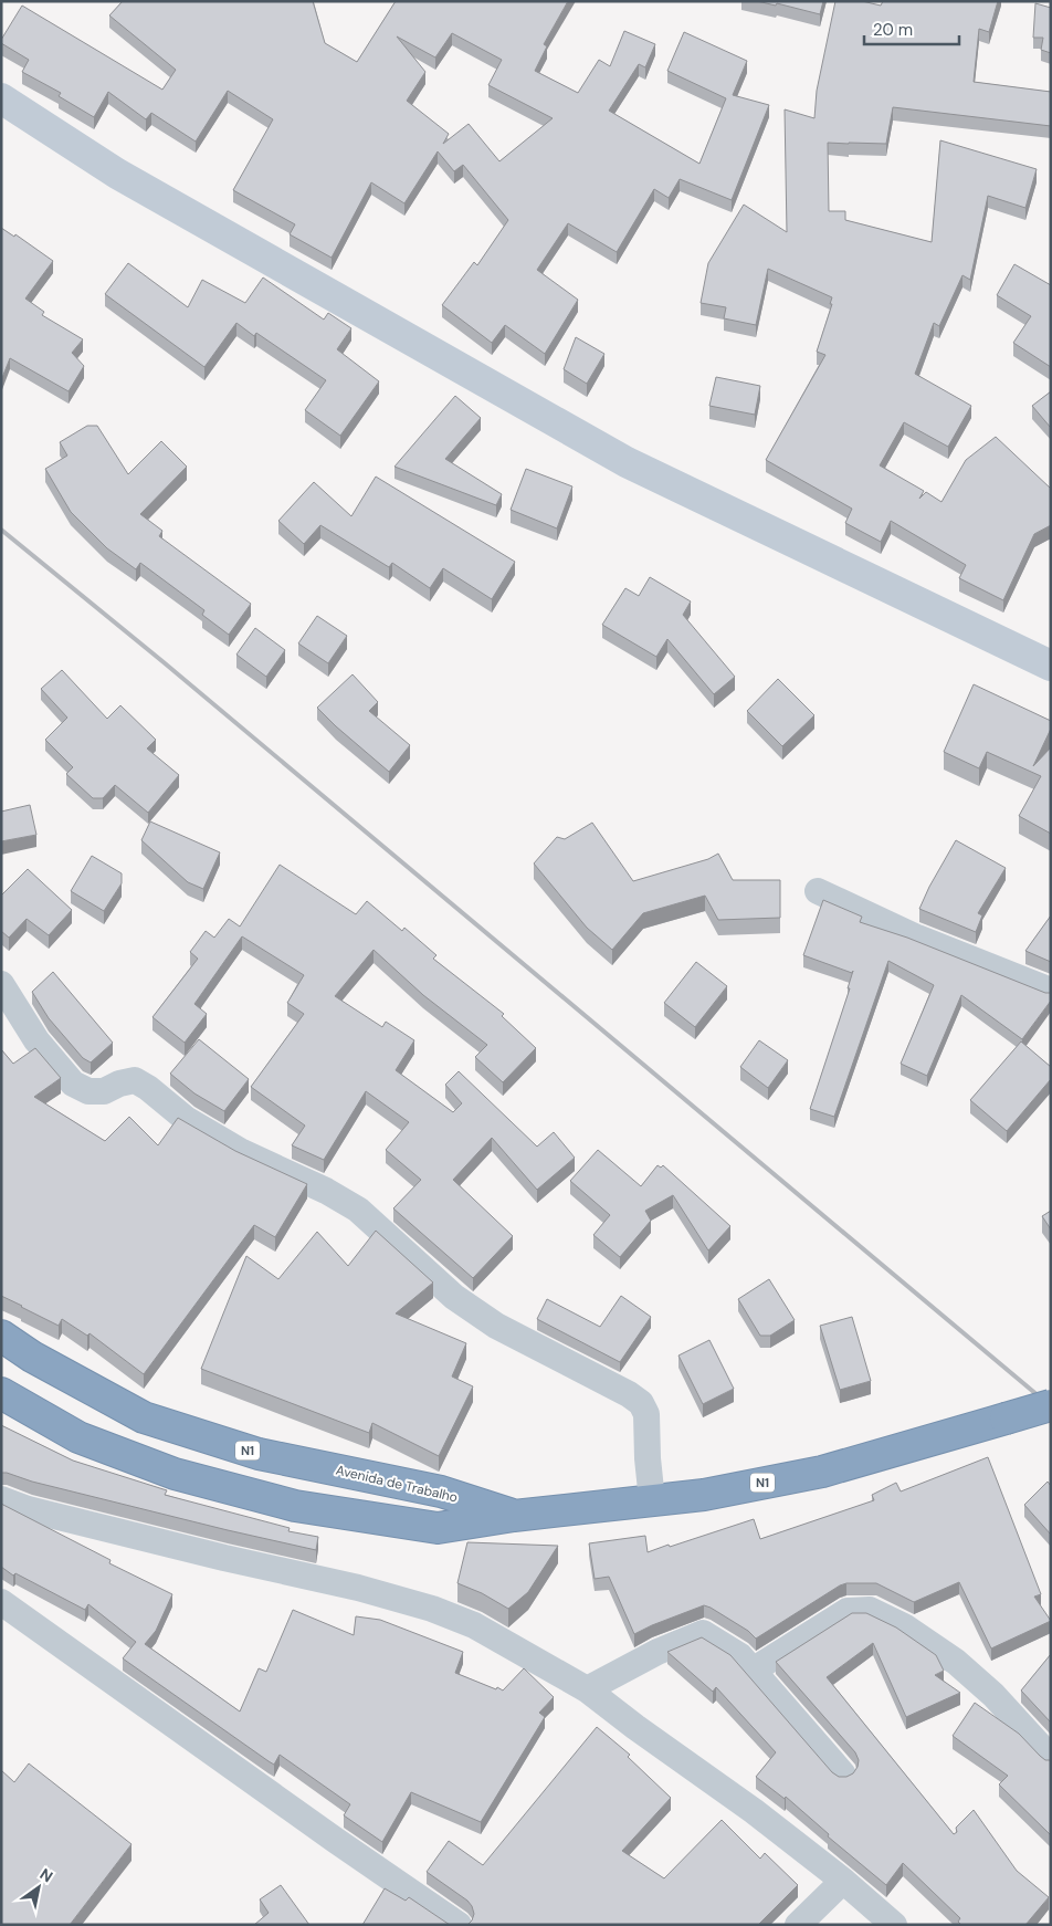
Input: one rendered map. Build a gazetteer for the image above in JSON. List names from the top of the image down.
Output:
{
  "streets": {
    "highway": ["N1", "Avenida de Trabalho"]
  },
  "crossings": [
    ["N1", "Avenida de Trabalho"]
  ],
  "scale_bar": "20 m",
  "north": "top right"
}
